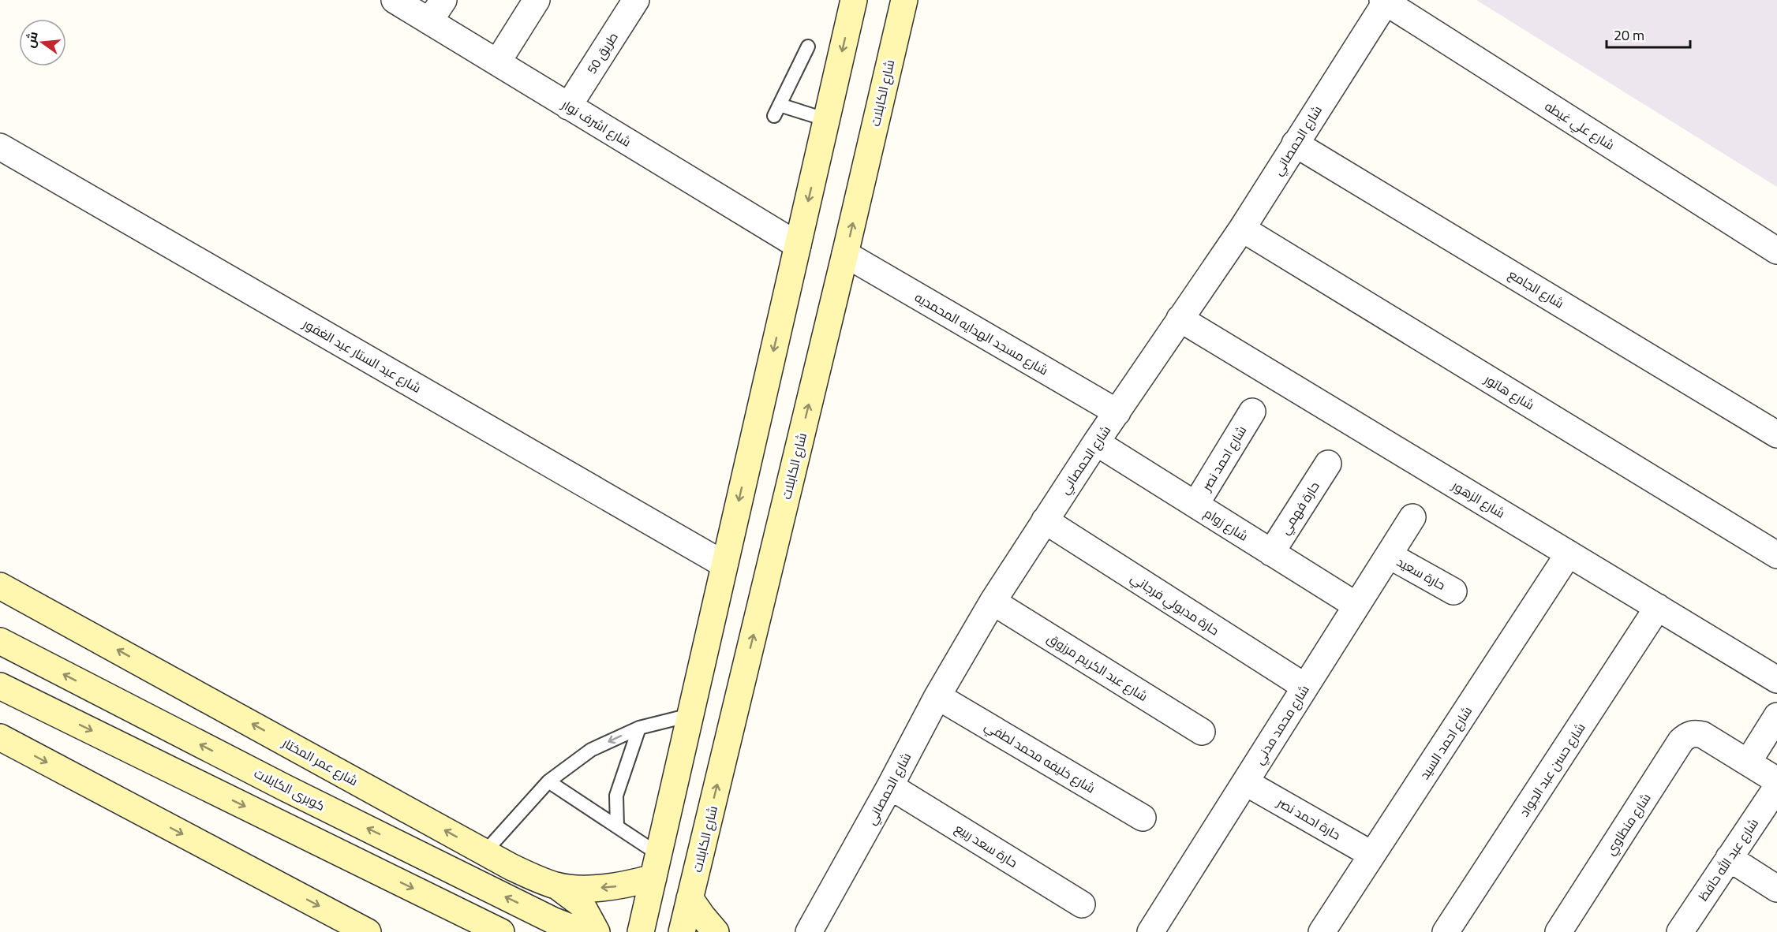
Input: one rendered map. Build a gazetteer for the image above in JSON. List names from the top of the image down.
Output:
{
  "streets": {
    "main road": ["شارع الكابلات", "شارع عمر المختار", "كوبرى الكابلات"],
    "street": [
      "طريق 50",
      "شارع اشرف نوار",
      "شارع علي غيطه",
      "شارع الحمصاني",
      "شارع الجامع",
      "شارع مسجد الهدايه المحمديه",
      "شارع عبد الستار عبد الغفور",
      "شارع هاتور",
      "شارع احمد نصر",
      "شارع الزهور",
      "حارة فهمي",
      "شارع زوام",
      "حارة سعيد",
      "حارة مدبولي فرجاني",
      "شارع عبد الكريم مرزوق",
      "شارع محمد مدني",
      "شارع احمد السيد",
      "شارع خليفه محمد لطفي",
      "شارع حسن عبد الجواد",
      "حارة احمد نصر",
      "شارع منطاوي",
      "حارة سعد ربيع",
      "شارع عبد الله حافظ"
    ]
  },
  "crossings": [
    ["طريق 50", "شارع اشرف نوار"],
    ["شارع الكابلات", "شارع مسجد الهدايه المحمديه"],
    ["شارع علي غيطه", "شارع الحمصاني"],
    ["شارع الحمصاني", "شارع الجامع"],
    ["شارع الحمصاني", "شارع مسجد الهدايه المحمديه"],
    ["شارع الحمصاني", "شارع هاتور"],
    ["شارع الحمصاني", "شارع الزهور"],
    ["شارع الحمصاني", "شارع زوام"],
    ["شارع الحمصاني", "حارة مدبولي فرجاني"],
    ["شارع الحمصاني", "شارع عبد الكريم مرزوق"],
    ["شارع الحمصاني", "شارع خليفه محمد لطفي"],
    ["شارع الحمصاني", "حارة سعد ربيع"],
    ["شارع احمد نصر", "شارع زوام"],
    ["شارع الزهور", "شارع احمد السيد"],
    ["شارع الزهور", "شارع حسن عبد الجواد"],
    ["حارة فهمي", "شارع زوام"],
    ["شارع زوام", "شارع محمد مدني"],
    ["حارة سعيد", "شارع محمد مدني"],
    ["حارة مدبولي فرجاني", "شارع محمد مدني"],
    ["شارع محمد مدني", "حارة احمد نصر"],
    ["شارع احمد السيد", "حارة احمد نصر"]
  ],
  "scale_bar": "20 m",
  "north": "left"
}
